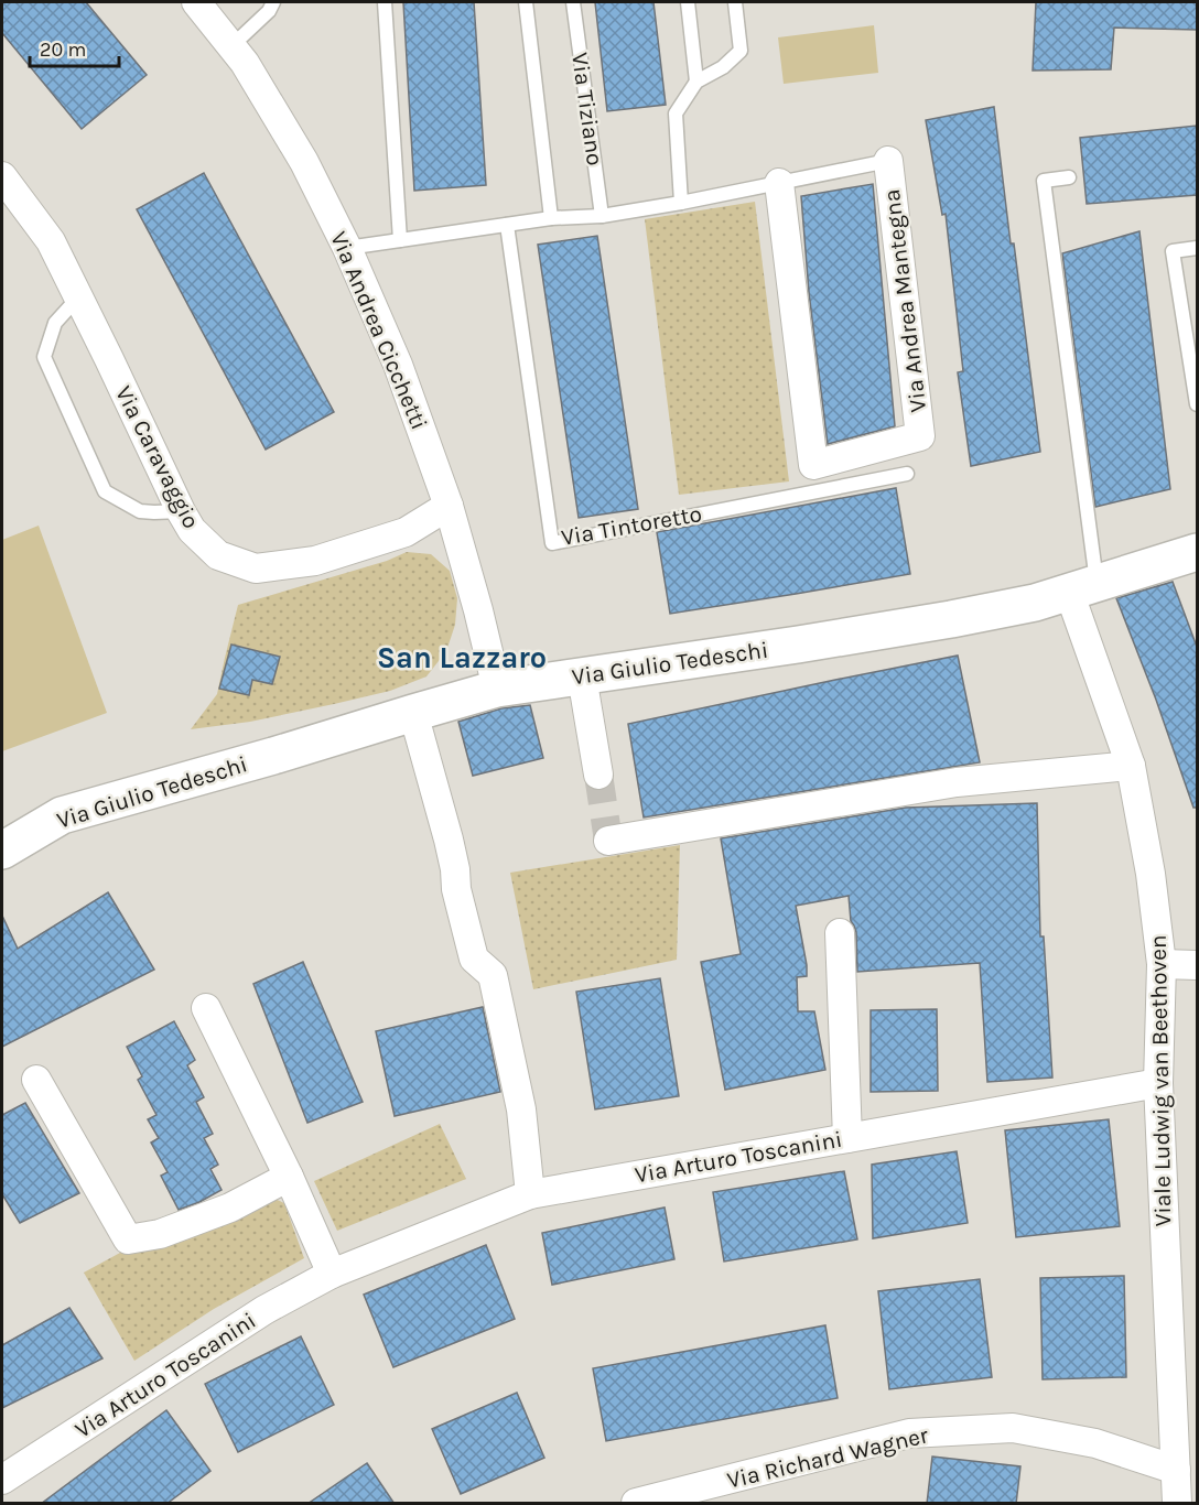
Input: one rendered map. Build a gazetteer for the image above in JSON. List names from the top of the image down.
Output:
{
  "streets": {
    "street": [
      "Via Andrea Mantegna",
      "Via Andrea Cicchetti",
      "Via Caravaggio",
      "Via Giulio Tedeschi",
      "Viale Ludwig van Beethoven",
      "Via Arturo Toscanini",
      "Via Richard Wagner"
    ],
    "lane": ["Via Tiziano", "Via Tintoretto"]
  },
  "crossings": [
    ["Via Tiziano", "Via Andrea Mantegna"],
    ["Via Andrea Mantegna", "Via Andrea Cicchetti"],
    ["Via Andrea Mantegna", "Via Tintoretto"],
    ["Via Andrea Cicchetti", "Via Caravaggio"],
    ["Via Andrea Cicchetti", "Via Giulio Tedeschi"],
    ["Via Giulio Tedeschi", "Viale Ludwig van Beethoven"],
    ["Viale Ludwig van Beethoven", "Via Arturo Toscanini"],
    ["Viale Ludwig van Beethoven", "Via Richard Wagner"]
  ],
  "districts": ["San Lazzaro"],
  "scale_bar": "20 m"
}
